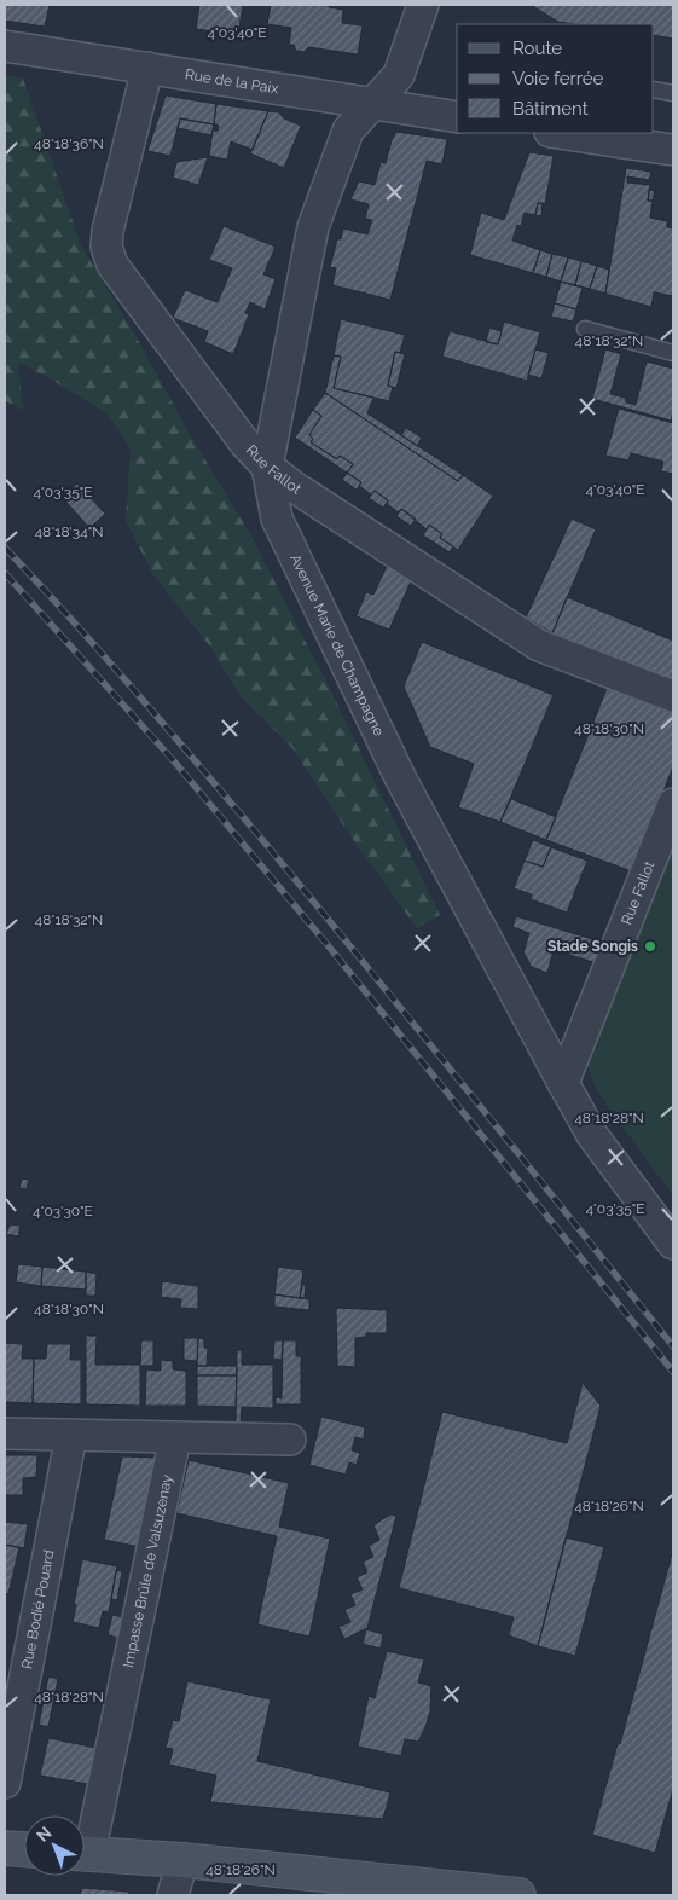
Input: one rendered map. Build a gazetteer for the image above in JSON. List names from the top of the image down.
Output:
{
  "streets": {
    "street": [
      "Rue de la Paix",
      "Rue Fallot",
      "Avenue Marie de Champagne",
      "Impasse Brûle de Valsuzenay",
      "Rue Bodié Pouard"
    ]
  },
  "crossings": [
    ["Rue de la Paix", "Rue Fallot"],
    ["Rue de la Paix", "Avenue Marie de Champagne"],
    ["Rue Fallot", "Avenue Marie de Champagne"]
  ],
  "places": ["Stade Songis"],
  "legend": ["Route", "Voie ferrée", "Bâtiment"],
  "north": "top left",
  "coordinates": [
    "4°03'40\"E",
    "48°18'36\"N",
    "48°18'32\"N",
    "4°03'35\"E",
    "48°18'34\"N",
    "48°18'30\"N",
    "48°18'28\"N",
    "4°03'30\"E",
    "48°18'26\"N"
  ]
}
